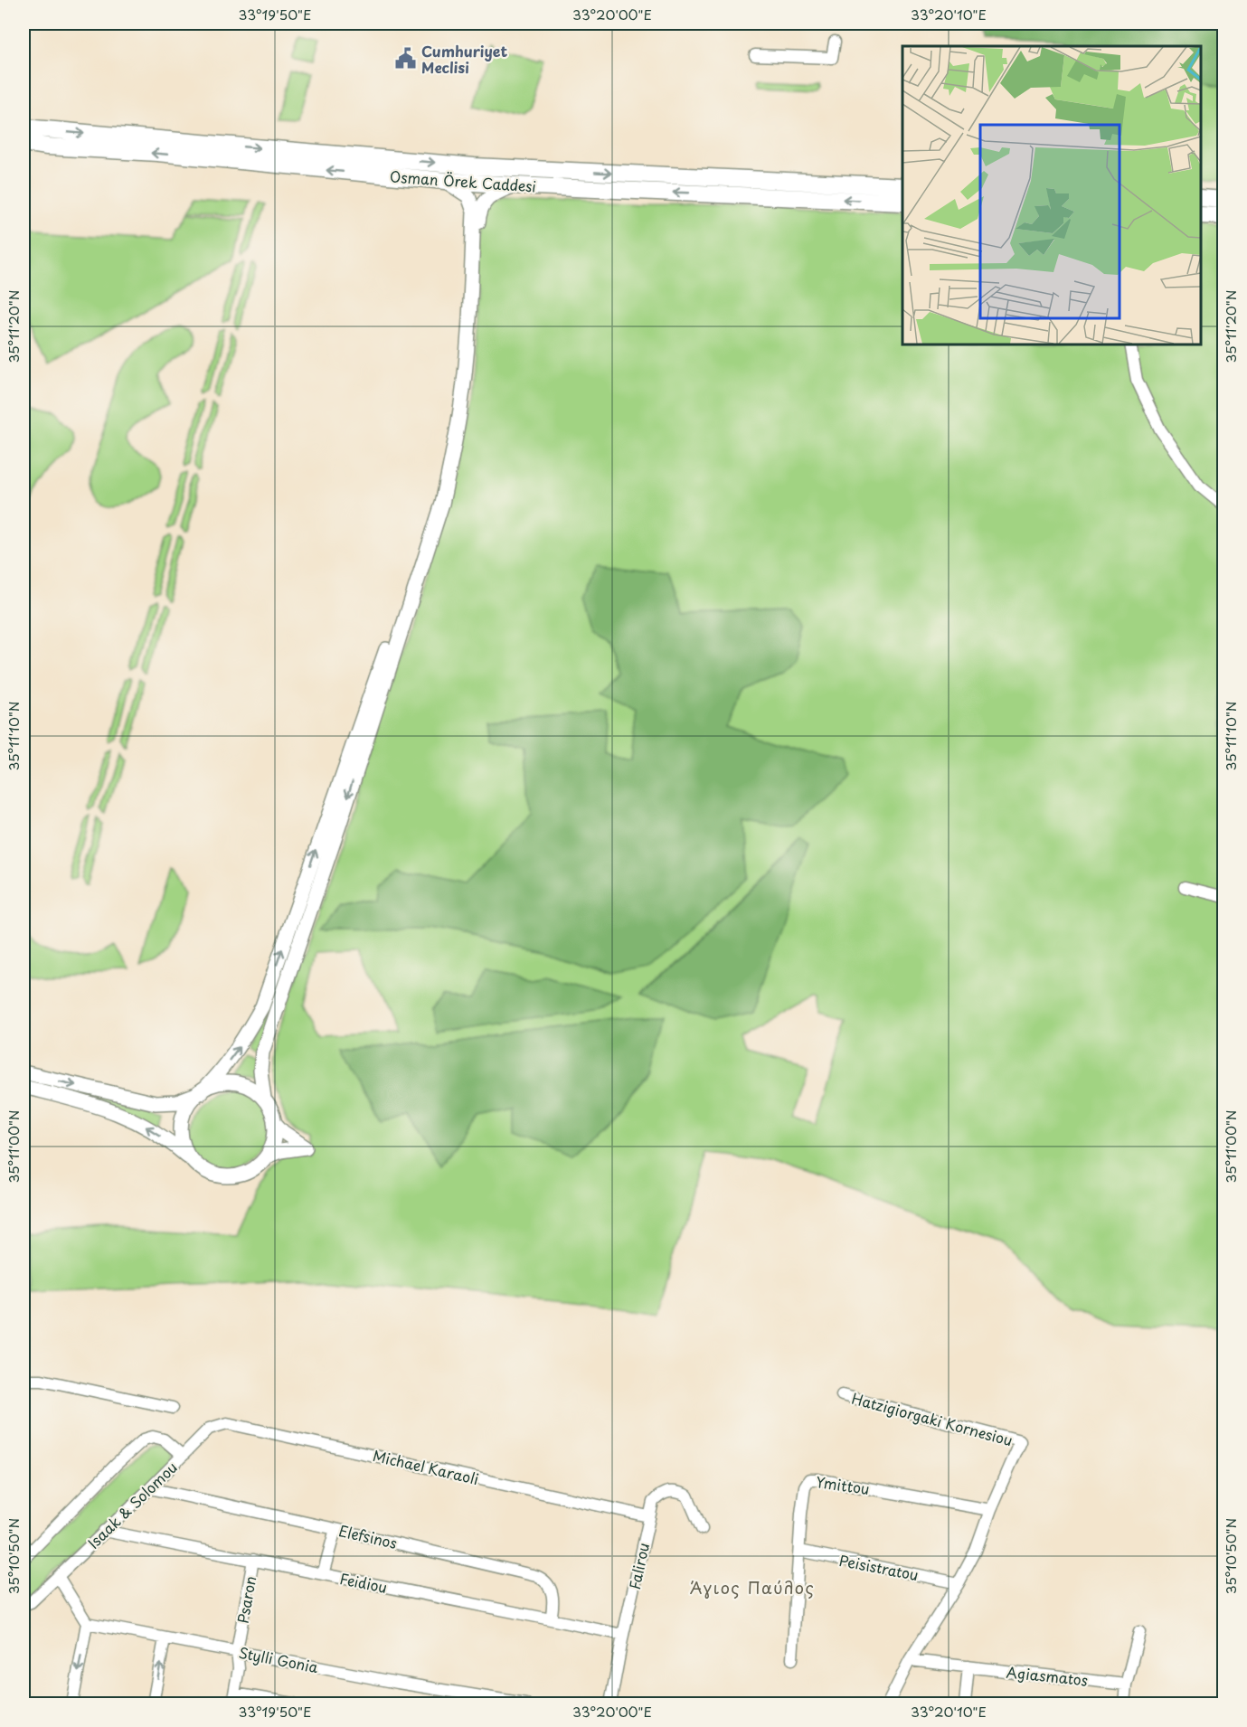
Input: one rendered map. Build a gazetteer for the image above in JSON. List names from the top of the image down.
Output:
{
  "streets": {
    "main road": ["Osman Örek Caddesi"],
    "street": [
      "Hatzigiorgaki Kornesiou",
      "Michael Karaoli",
      "Ymittou",
      "Isaak & Solomou",
      "Elefsinos",
      "Falirou",
      "Peisistratou",
      "Feidiou",
      "Psaron",
      "Stylli Gonia",
      "Agiasmatos"
    ]
  },
  "crossings": [
    ["Hatzigiorgaki Kornesiou", "Ymittou"],
    ["Hatzigiorgaki Kornesiou", "Peisistratou"],
    ["Hatzigiorgaki Kornesiou", "Agiasmatos"],
    ["Michael Karaoli", "Isaak & Solomou"],
    ["Michael Karaoli", "Falirou"],
    ["Ymittou", "Peisistratou"],
    ["Isaak & Solomou", "Elefsinos"],
    ["Isaak & Solomou", "Feidiou"],
    ["Elefsinos", "Feidiou"],
    ["Falirou", "Feidiou"],
    ["Feidiou", "Psaron"],
    ["Psaron", "Stylli Gonia"]
  ],
  "districts": ["Άγιος Παύλος"],
  "places": {
    "public building": ["Cumhuriyet Meclisi"]
  },
  "coordinates": [
    "33°19'50\"E",
    "33°20'00\"E",
    "33°20'10\"E",
    "35°11'20\"N",
    "35°11'10\"N",
    "35°11'00\"N",
    "35°10'50\"N"
  ]
}
